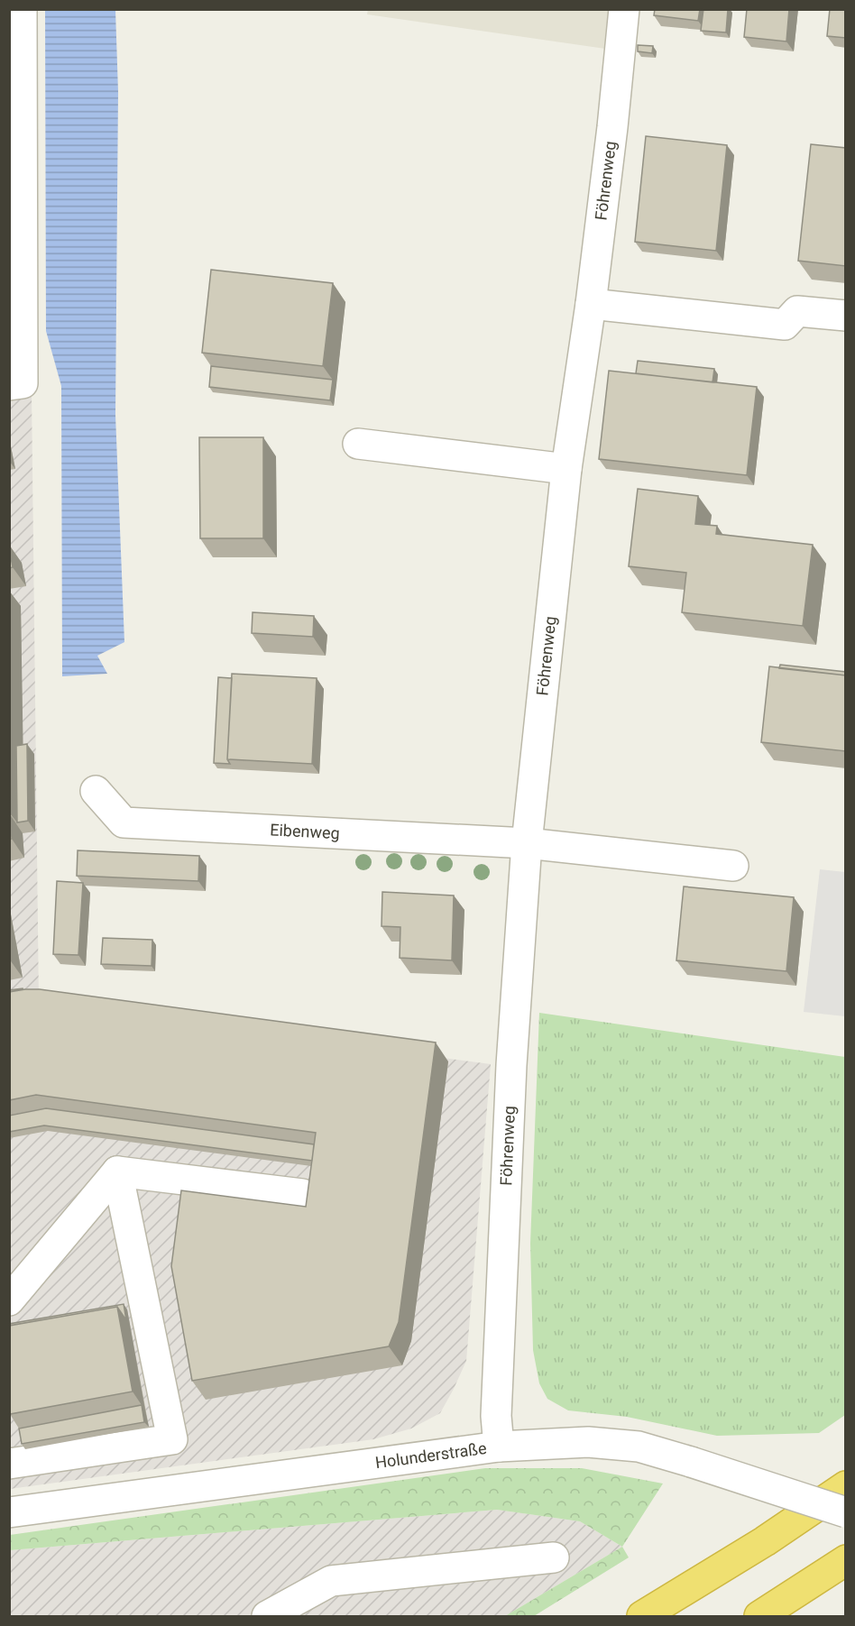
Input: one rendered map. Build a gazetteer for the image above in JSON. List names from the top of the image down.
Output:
{
  "streets": {
    "street": ["Föhrenweg", "Eibenweg", "Holunderstraße"]
  },
  "crossings": [
    ["Föhrenweg", "Eibenweg"],
    ["Föhrenweg", "Holunderstraße"]
  ]
}
